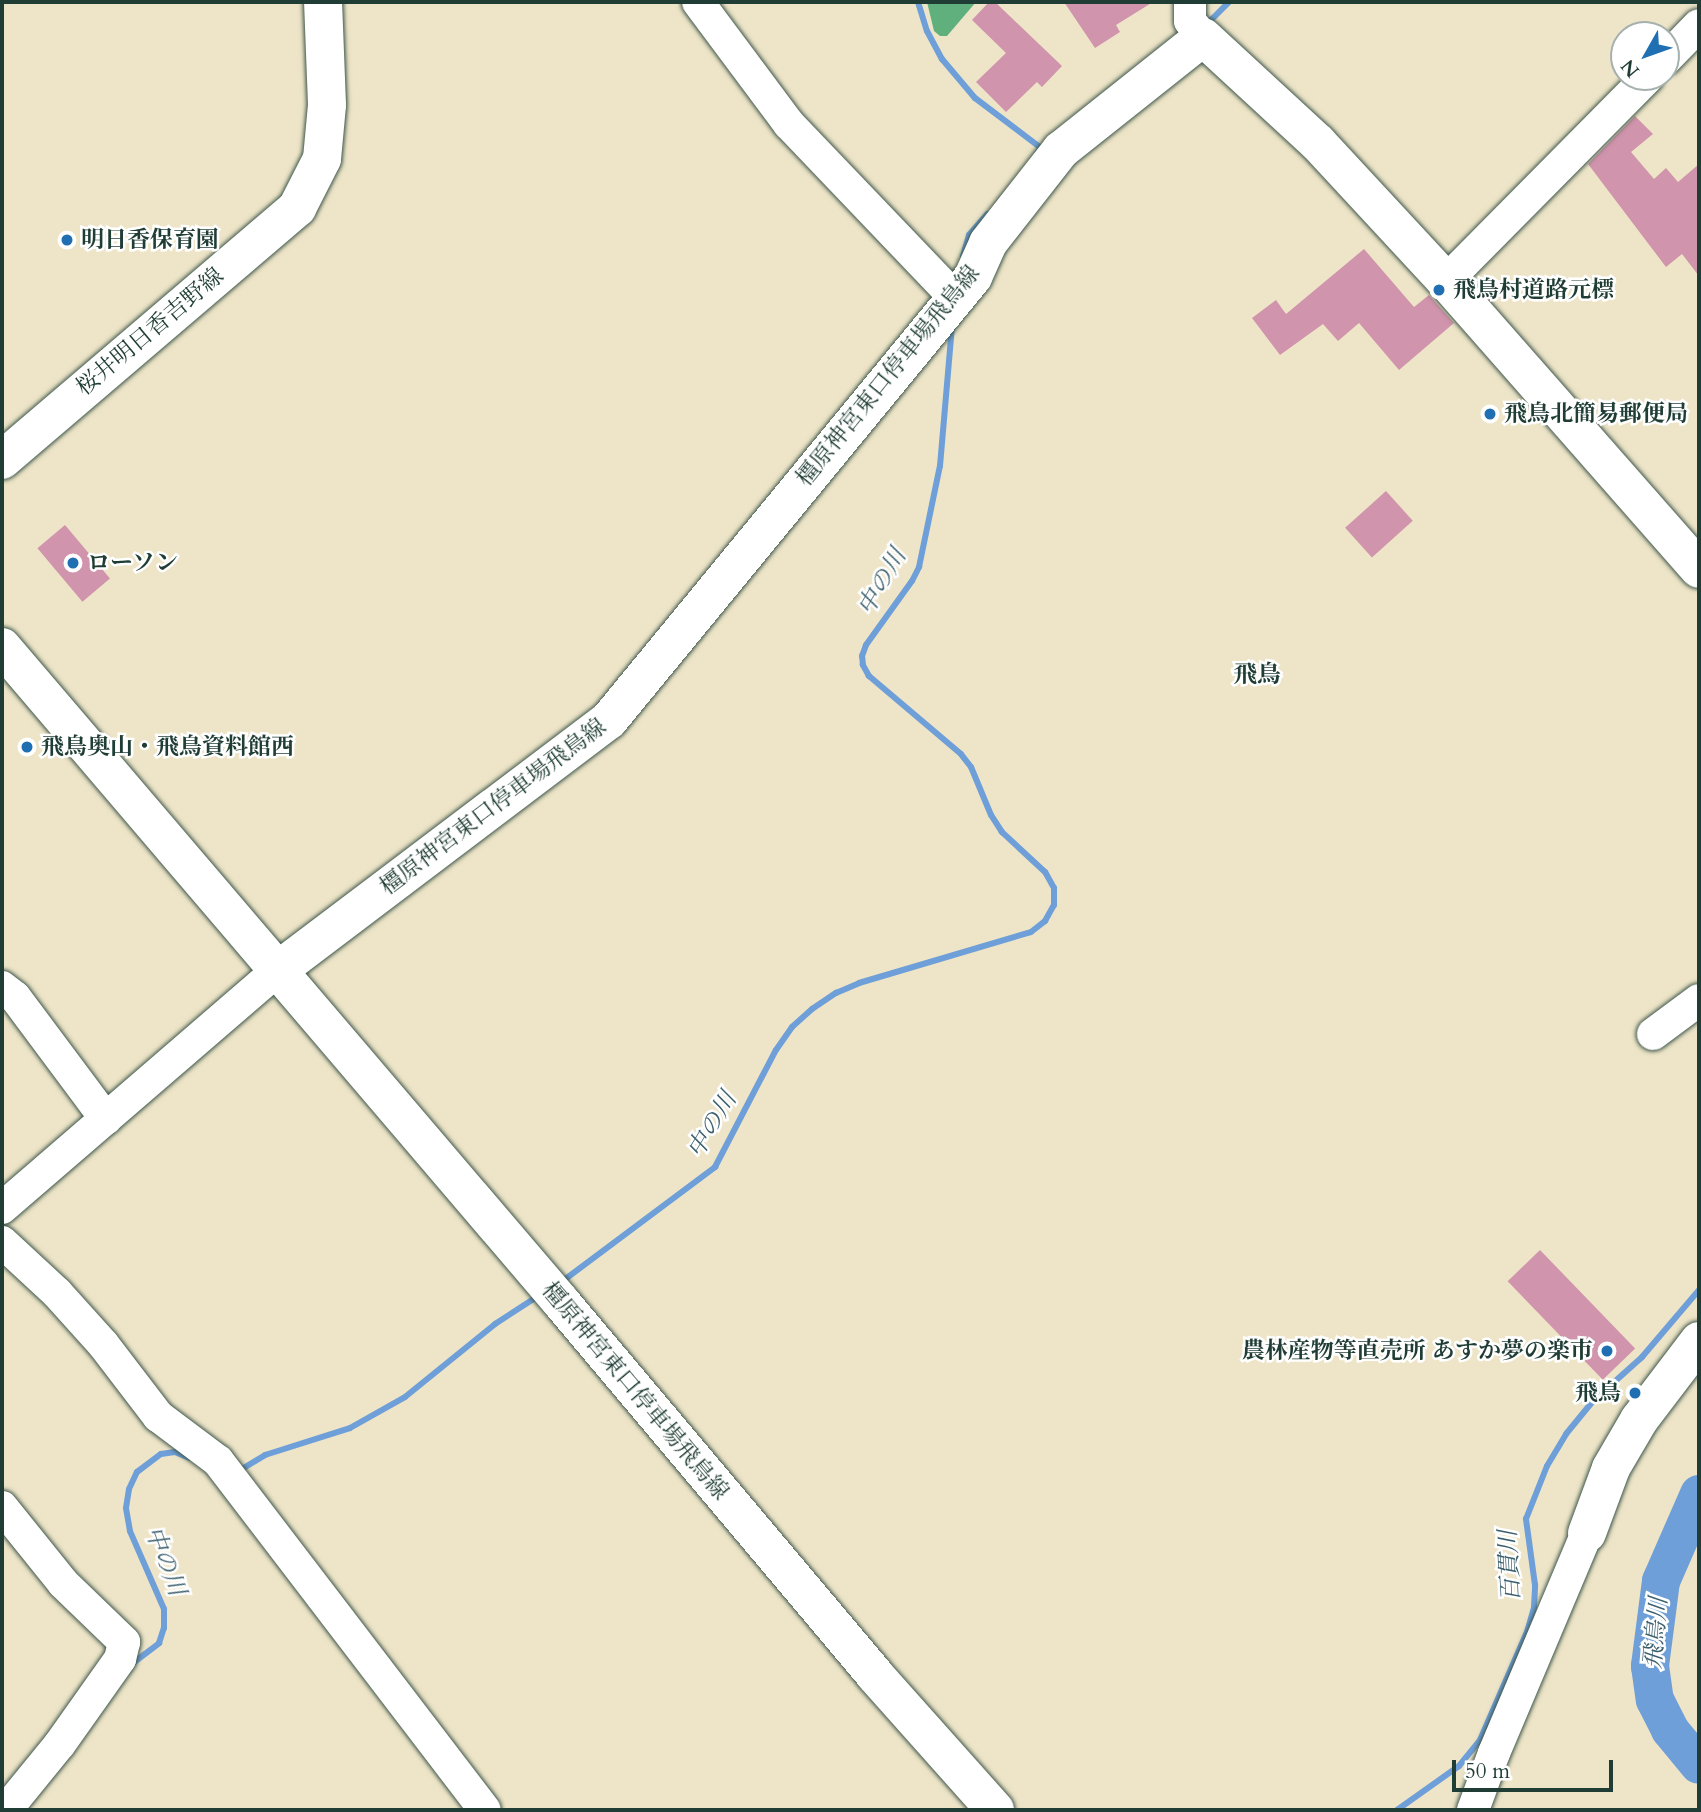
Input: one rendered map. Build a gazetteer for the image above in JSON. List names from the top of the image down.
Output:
{
  "streets": {
    "main road": ["桜井明日香吉野線", "橿原神宮東口停車場飛鳥線"]
  },
  "districts": ["飛鳥"],
  "water": ["中の川", "百貫川", "飛鳥川"],
  "places": [
    "明日香保育園",
    "飛鳥村道路元標",
    "飛鳥北簡易郵便局",
    "ローソン",
    "飛鳥奥山・飛鳥資料館西",
    "農林産物等直売所 あすか夢の楽市",
    "飛鳥"
  ],
  "scale_bar": "50 m",
  "north": "bottom left"
}
